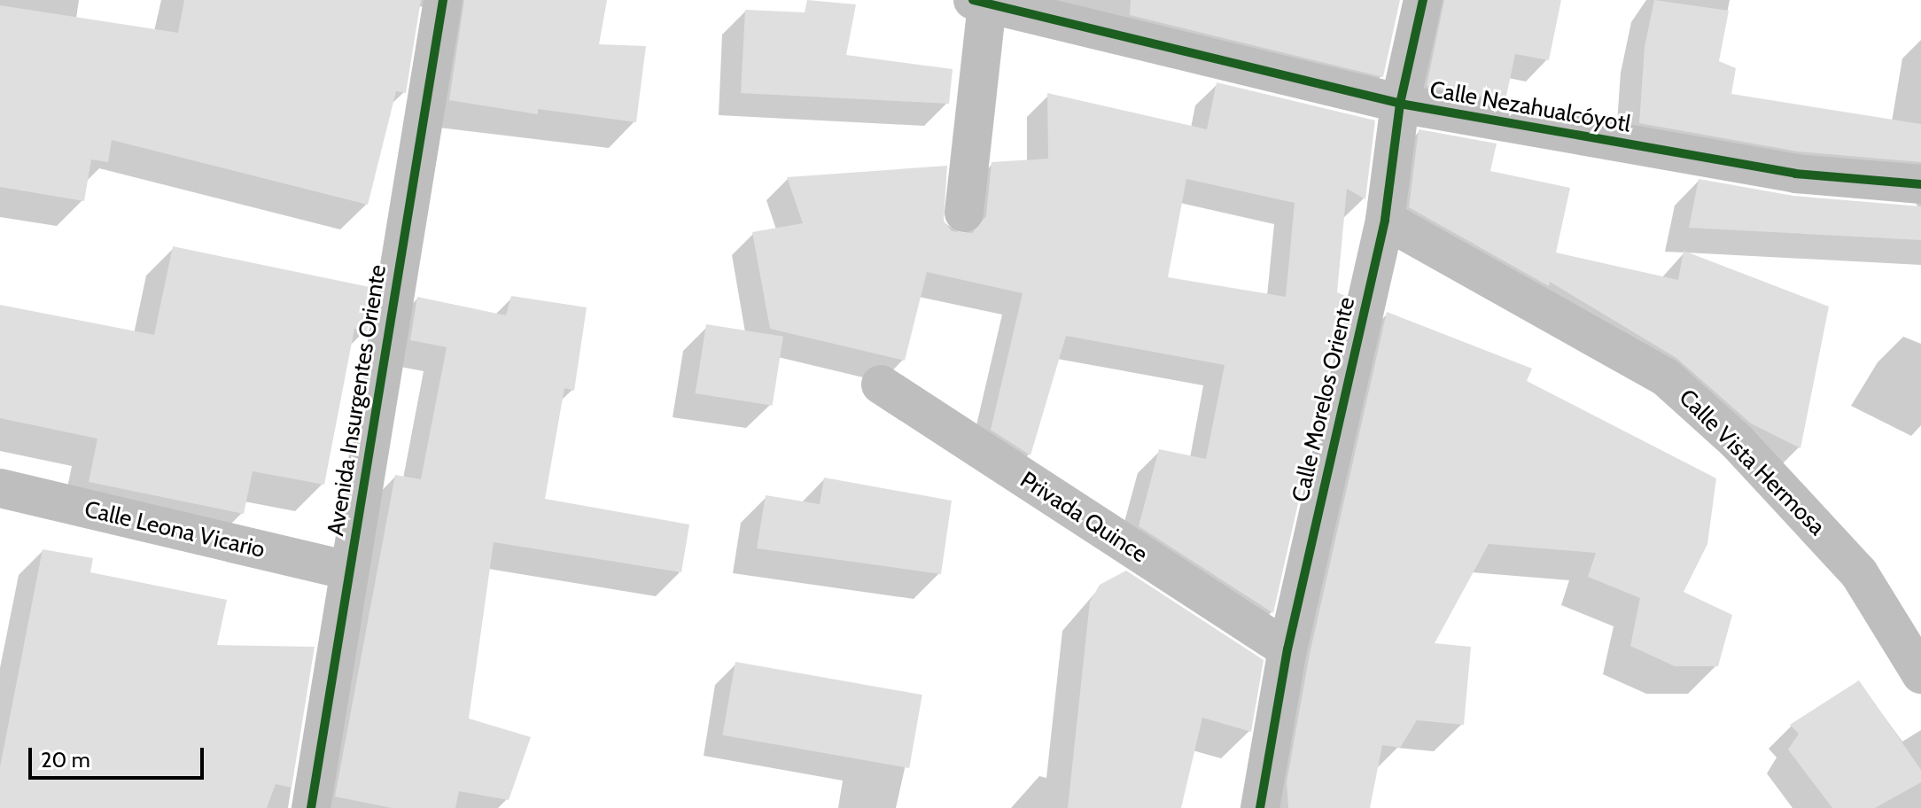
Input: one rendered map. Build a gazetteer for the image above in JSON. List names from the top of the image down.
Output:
{
  "streets": {
    "street": [
      "Calle Nezahualcóyotl",
      "Calle Morelos Oriente",
      "Avenida Insurgentes Oriente",
      "Calle Vista Hermosa",
      "Privada Quince",
      "Calle Leona Vicario"
    ]
  },
  "crossings": [
    ["Calle Nezahualcóyotl", "Calle Morelos Oriente"],
    ["Calle Morelos Oriente", "Calle Vista Hermosa"],
    ["Calle Morelos Oriente", "Privada Quince"],
    ["Avenida Insurgentes Oriente", "Calle Leona Vicario"]
  ],
  "scale_bar": "20 m"
}
